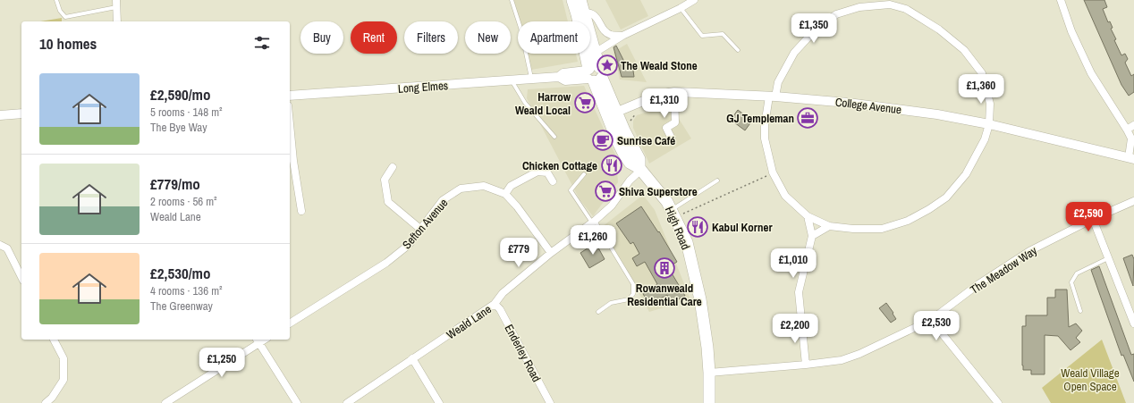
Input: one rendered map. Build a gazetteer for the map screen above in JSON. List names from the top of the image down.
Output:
{
  "streets": {
    "main road": ["High Road"],
    "street": [
      "Long Elmes",
      "College Avenue",
      "Sefton Avenue",
      "The Meadow Way",
      "Weald Lane",
      "Enderley Road"
    ]
  },
  "crossings": [
    ["Long Elmes", "High Road"],
    ["College Avenue", "High Road"],
    ["Sefton Avenue", "Weald Lane"],
    ["High Road", "The Meadow Way"],
    ["High Road", "Weald Lane"],
    ["Weald Lane", "Enderley Road"]
  ],
  "parks": ["Weald Village Open Space"],
  "places": {
    "place": ["The Weald Stone"],
    "supermarket": ["Harrow Weald Local", "Shiva Superstore"],
    "office": ["GJ Templeman"],
    "cafe": ["Sunrise Café"],
    "restaurant": ["Chicken Cottage", "Kabul Korner"],
    "building": ["Rowanweald Residential Care"]
  },
  "page": {
    "price": [
      "£1,350",
      "£1,360",
      "£1,310",
      "£2,590",
      "£1,260",
      "£779",
      "£1,010",
      "£2,530",
      "£2,200",
      "£1,250"
    ],
    "chip": [
      "Buy",
      "Rent",
      "Filters",
      "New",
      "Apartment"
    ],
    "heading": "10 homes",
    "list": [
      {
        "name": "£2,590/mo",
        "note": "5 rooms · 148 m² · The Bye Way"
      },
      {
        "name": "£779/mo",
        "note": "2 rooms · 56 m² · Weald Lane"
      },
      {
        "name": "£2,530/mo",
        "note": "4 rooms · 136 m² · The Greenway"
      }
    ]
  }
}
